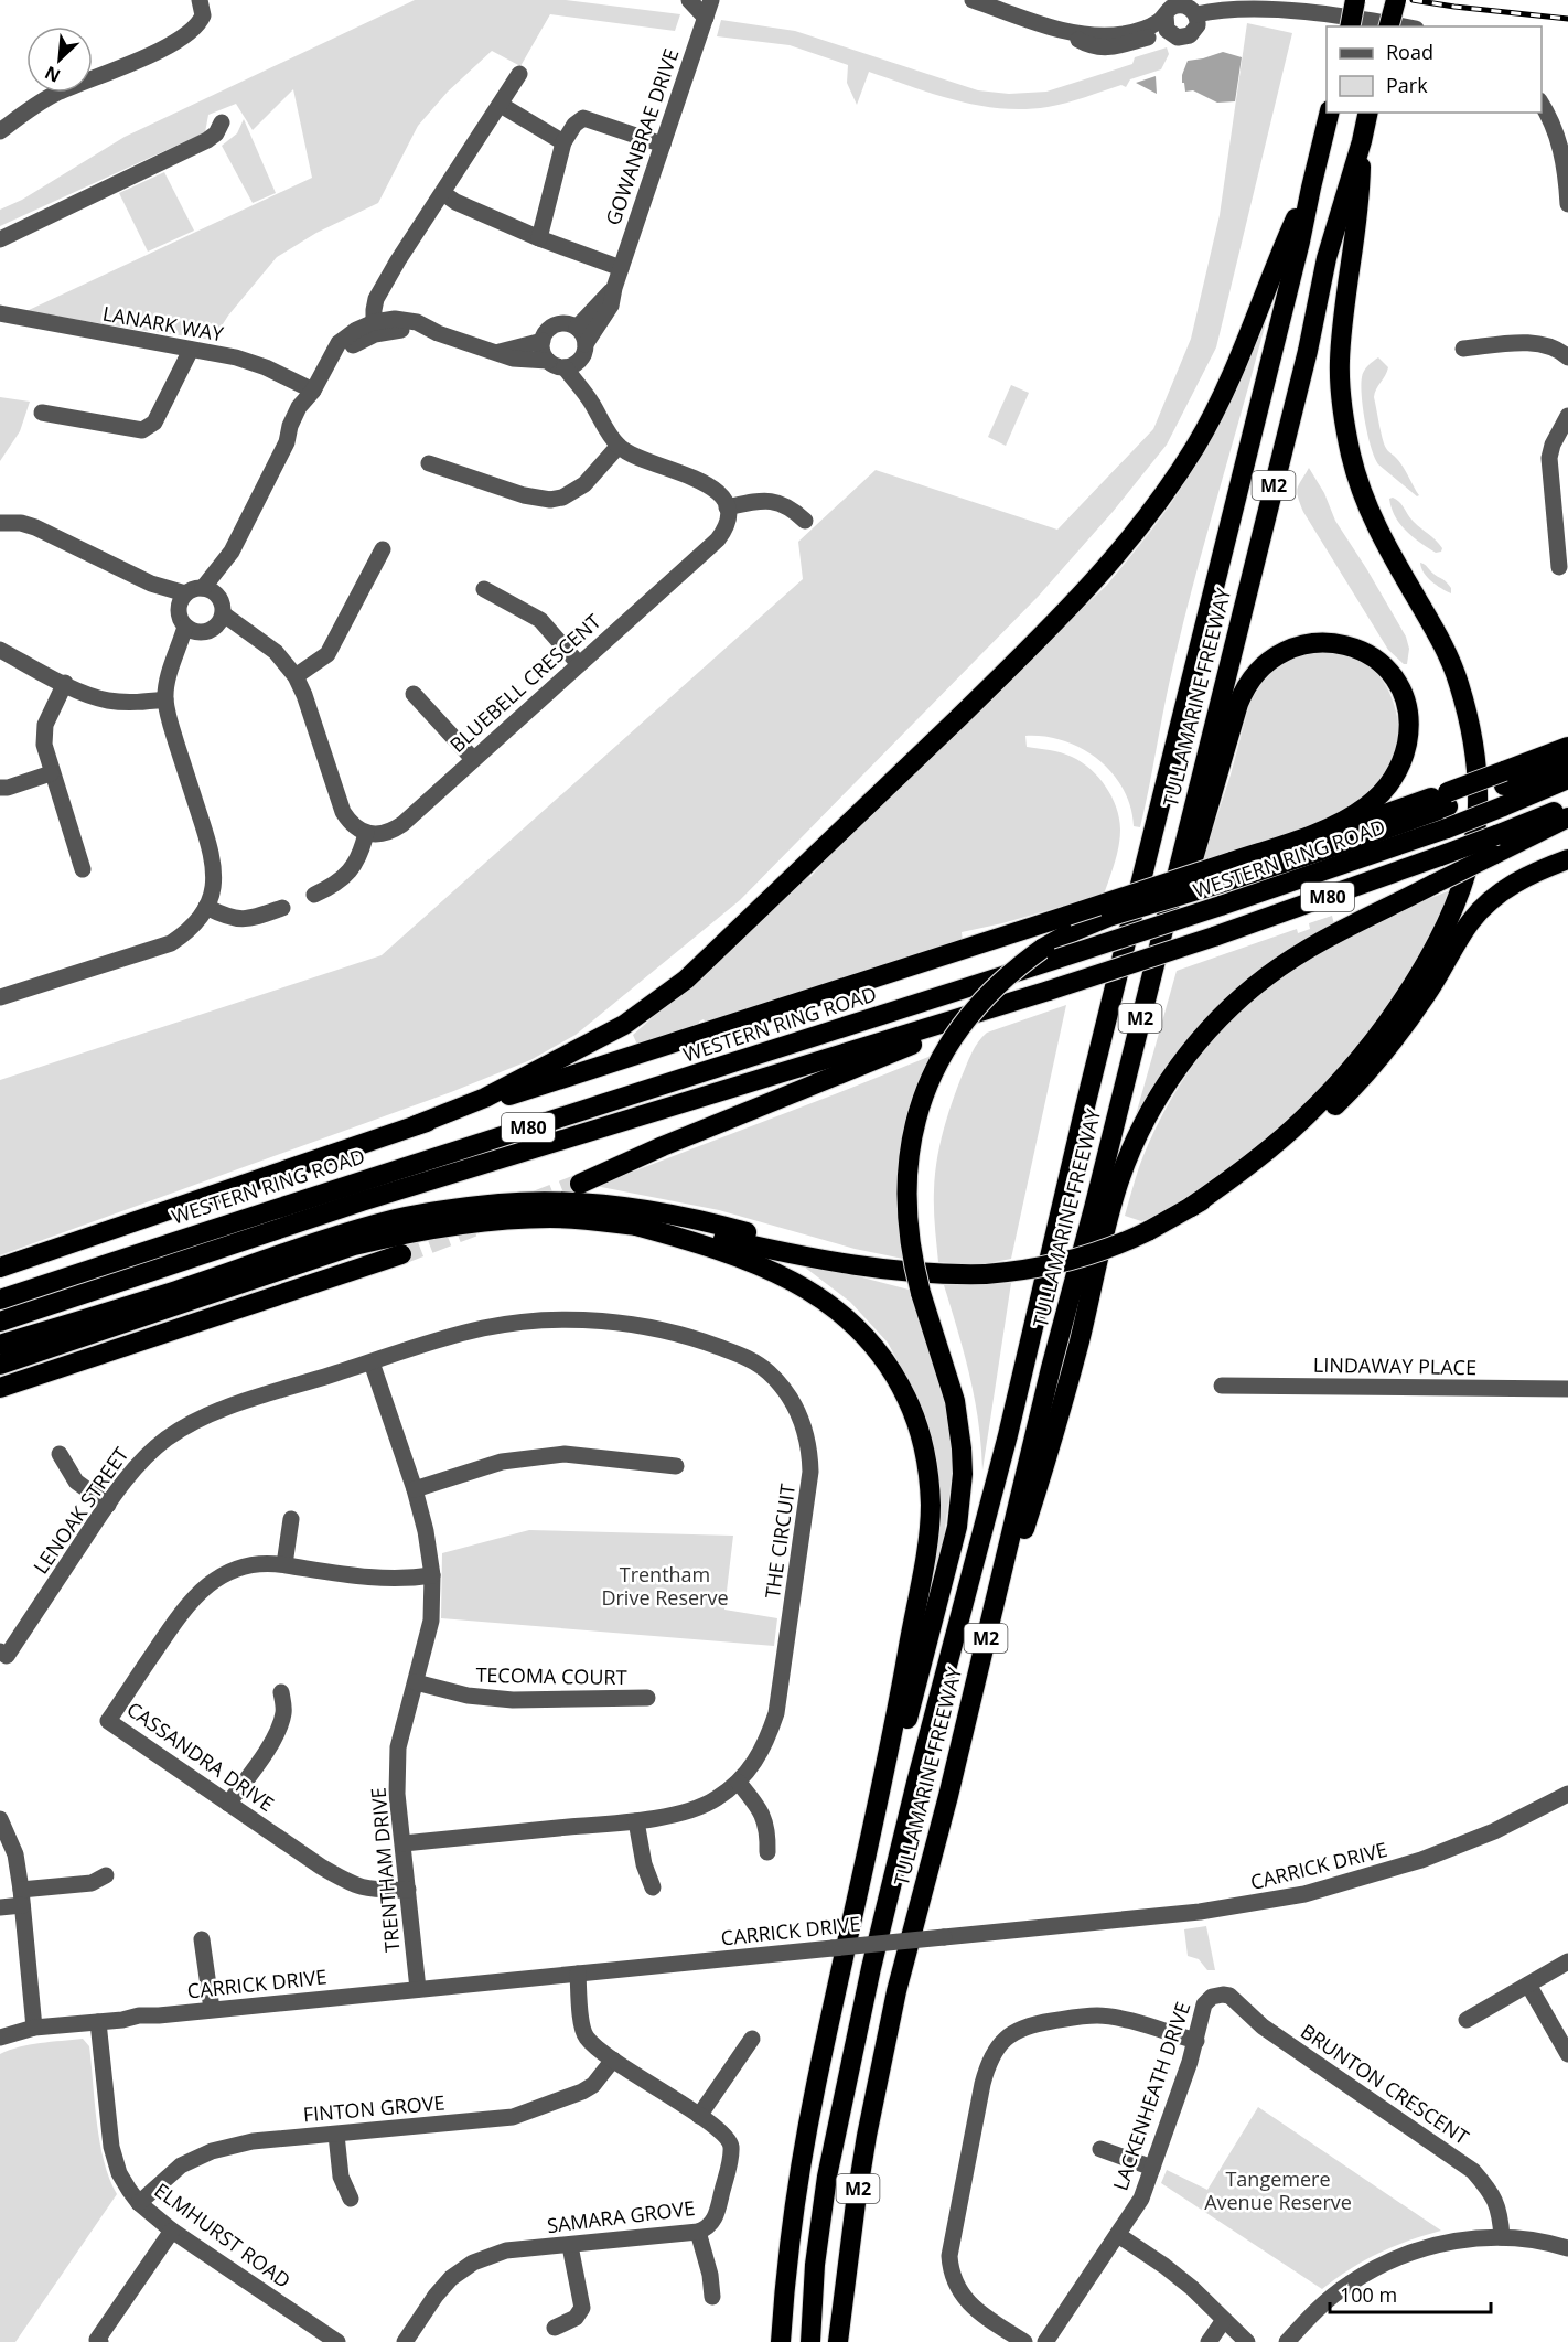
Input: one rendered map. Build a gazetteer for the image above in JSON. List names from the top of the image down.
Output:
{
  "streets": {
    "highway": [
      "M2",
      "TULLAMARINE FREEWAY",
      "WESTERN RING ROAD",
      "M80"
    ],
    "street": [
      "GOWANBRAE DRIVE",
      "LANARK WAY",
      "BLUEBELL CRESCENT",
      "LINDAWAY PLACE",
      "LENOAK STREET",
      "THE CIRCUIT",
      "TECOMA COURT",
      "CASSANDRA DRIVE",
      "CARRICK DRIVE",
      "TRENTHAM DRIVE",
      "BRUNTON CRESCENT",
      "LACKENHEATH DRIVE",
      "FINTON GROVE",
      "SAMARA GROVE",
      "ELMHURST ROAD"
    ]
  },
  "crossings": [
    ["LENOAK STREET", "THE CIRCUIT"],
    ["LENOAK STREET", "TRENTHAM DRIVE"],
    ["THE CIRCUIT", "TRENTHAM DRIVE"],
    ["TECOMA COURT", "TRENTHAM DRIVE"],
    ["CASSANDRA DRIVE", "TRENTHAM DRIVE"],
    ["CARRICK DRIVE", "TRENTHAM DRIVE"],
    ["CARRICK DRIVE", "SAMARA GROVE"],
    ["CARRICK DRIVE", "ELMHURST ROAD"],
    ["BRUNTON CRESCENT", "LACKENHEATH DRIVE"],
    ["FINTON GROVE", "SAMARA GROVE"],
    ["FINTON GROVE", "ELMHURST ROAD"]
  ],
  "parks": ["Trentham Drive Reserve", "Tangemere Avenue Reserve"],
  "legend": ["Road", "Park"],
  "scale_bar": "100 m",
  "north": "bottom left"
}
